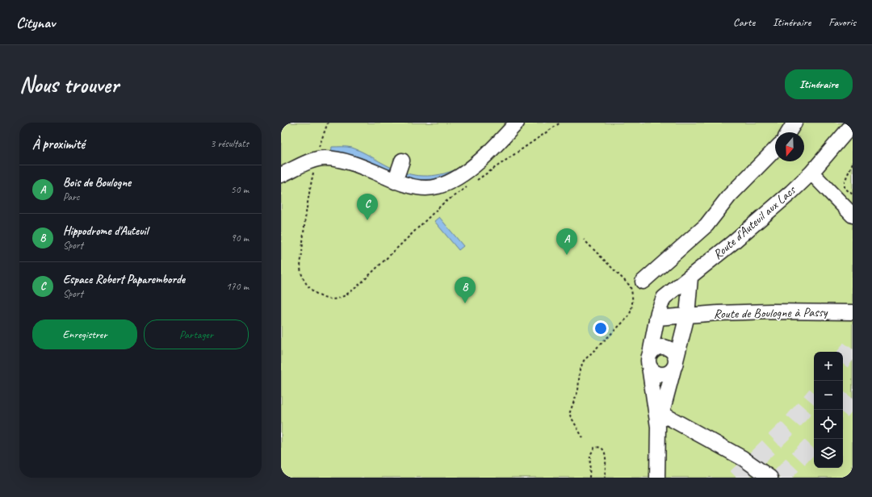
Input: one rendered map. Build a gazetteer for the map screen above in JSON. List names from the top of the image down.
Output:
{
  "streets": {
    "street": ["Route d'Auteuil aux Lacs", "Route de Boulogne à Passy"]
  },
  "crossings": [
    ["Route d'Auteuil aux Lacs", "Route de Boulogne à Passy"]
  ],
  "north": "bottom",
  "page": {
    "header": "Citynav",
    "nav": ["Carte", "Itinéraire", "Favoris"],
    "buttons": [
      "Itinéraire",
      ["Enregistrer", "Partager"]
    ],
    "title": "Nous trouver",
    "heading": ["À proximité", "3 résultats"],
    "list": [
      {
        "mark": "A",
        "name": "Bois de Boulogne",
        "note": "Parc",
        "value": "50 m"
      },
      {
        "mark": "B",
        "name": "Hippodrome d'Auteuil",
        "note": "Sport",
        "value": "90 m"
      },
      {
        "mark": "C",
        "name": "Espace Robert Paparemborde",
        "note": "Sport",
        "value": "170 m"
      }
    ],
    "pins": ["C", "A", "B"],
    "map_buttons": ["+", "−"]
  }
}
